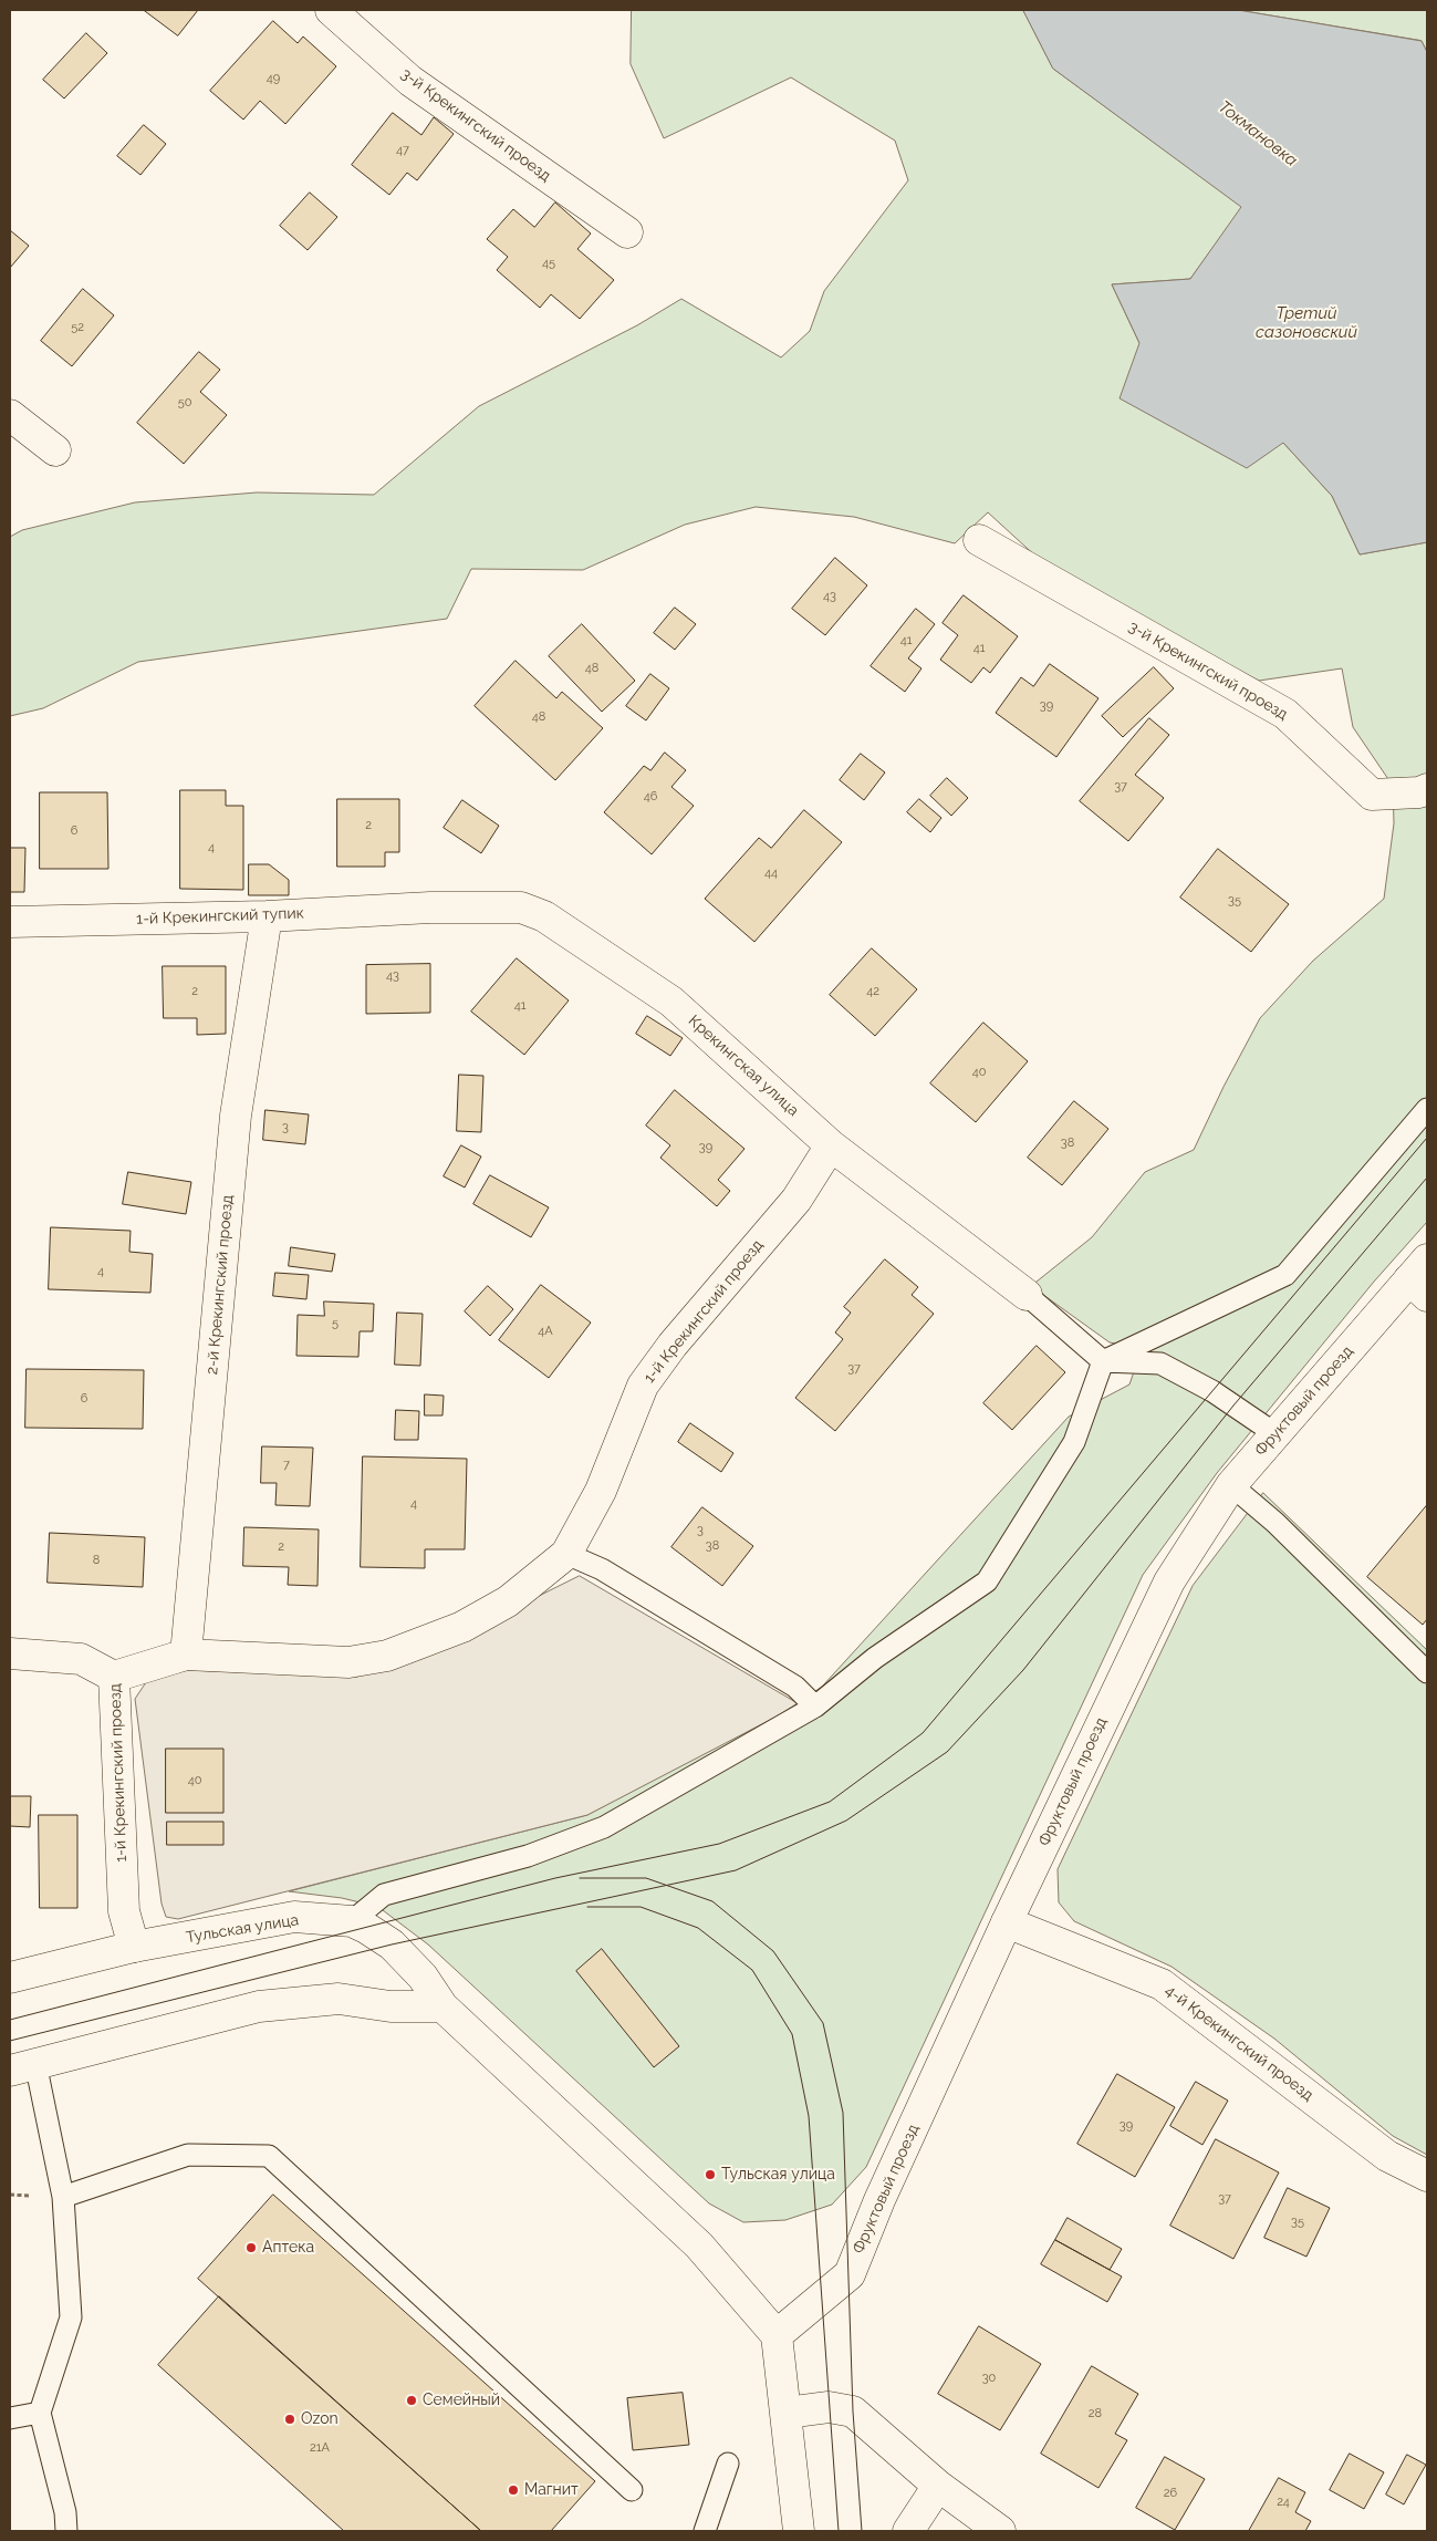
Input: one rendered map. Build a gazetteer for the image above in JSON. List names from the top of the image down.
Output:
{
  "streets": {
    "street": [
      "3-й Крекингский проезд",
      "1-й Крекингский тупик",
      "Крекингская улица",
      "2-й Крекингский проезд",
      "1-й Крекингский проезд",
      "Фруктовый проезд",
      "Тульская улица",
      "4-й Крекингский проезд"
    ]
  },
  "crossings": [
    ["1-й Крекингский тупик", "Крекингская улица"],
    ["1-й Крекингский тупик", "2-й Крекингский проезд"],
    ["Крекингская улица", "1-й Крекингский проезд"],
    ["2-й Крекингский проезд", "1-й Крекингский проезд"],
    ["1-й Крекингский проезд", "Тульская улица"],
    ["Фруктовый проезд", "Тульская улица"],
    ["Фруктовый проезд", "4-й Крекингский проезд"]
  ],
  "water": ["Токмановка", "Третий сазоновский"],
  "places": [
    "Тульская улица",
    "Аптека",
    "Семейный",
    "Ozon",
    "Магнит"
  ],
  "house_numbers": [
    "49",
    "47",
    "45",
    "52",
    "50",
    "43",
    "41",
    "41",
    "48",
    "39",
    "48",
    "37",
    "46",
    "2",
    "6",
    "4",
    "44",
    "35",
    "43",
    "2",
    "42",
    "41",
    "40",
    "3",
    "38",
    "39",
    "4",
    "5",
    "4А",
    "37",
    "6",
    "7",
    "4",
    "3",
    "38",
    "2",
    "8",
    "40",
    "39",
    "37",
    "35",
    "30",
    "28",
    "21А",
    "26",
    "24"
  ]
}
